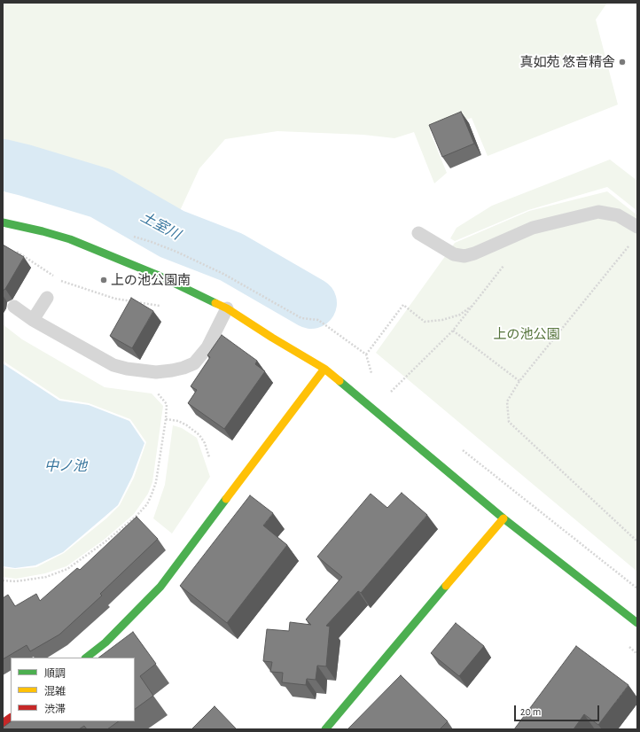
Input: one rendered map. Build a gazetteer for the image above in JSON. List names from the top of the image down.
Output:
{
  "water": ["土室川", "中ノ池"],
  "parks": ["上の池公園"],
  "places": ["真如苑 悠音精舎", "上の池公園南"],
  "legend": ["順調", "混雑", "渋滞"],
  "scale_bar": "20 m"
}
